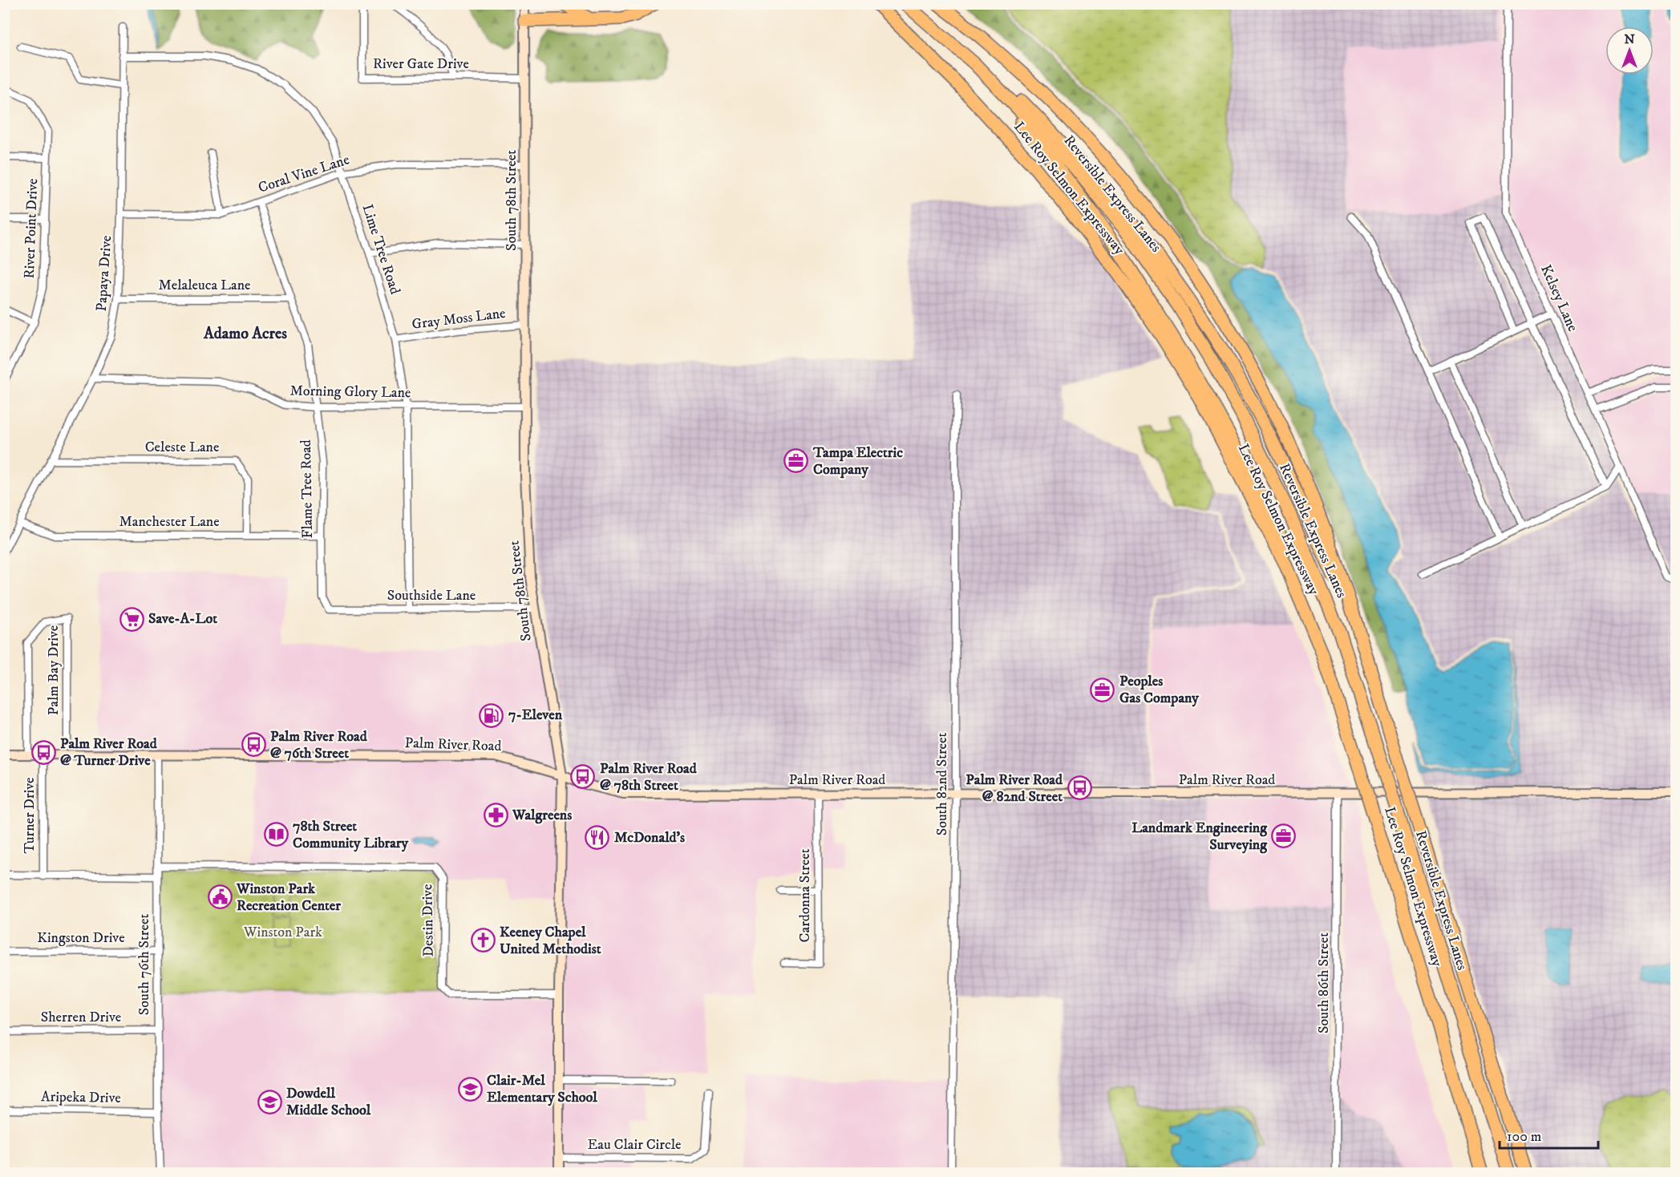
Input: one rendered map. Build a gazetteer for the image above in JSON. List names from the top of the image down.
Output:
{
  "streets": {
    "highway": ["Lee Roy Selmon Expressway", "Reversible Express Lanes"],
    "street": [
      "River Gate Drive",
      "Coral Vine Lane",
      "South 78th Street",
      "River Point Drive",
      "Lime Tree Road",
      "Papaya Drive",
      "Melaleuca Lane",
      "Kelsey Lane",
      "Gray Moss Lane",
      "Morning Glory Lane",
      "Celeste Lane",
      "Flame Tree Road",
      "Manchester Lane",
      "Southside Lane",
      "Palm Bay Drive",
      "Palm River Road",
      "South 82nd Street",
      "Turner Drive",
      "Cardonna Street",
      "Destin Drive",
      "Kingston Drive",
      "South 76th Street",
      "South 86th Street",
      "Sherren Drive",
      "Aripeka Drive",
      "Eau Clair Circle"
    ]
  },
  "crossings": [
    ["River Gate Drive", "South 78th Street"],
    ["Coral Vine Lane", "South 78th Street"],
    ["Coral Vine Lane", "Lime Tree Road"],
    ["Coral Vine Lane", "Papaya Drive"],
    ["Coral Vine Lane", "Flame Tree Road"],
    ["South 78th Street", "Gray Moss Lane"],
    ["South 78th Street", "Morning Glory Lane"],
    ["South 78th Street", "Southside Lane"],
    ["South 78th Street", "Palm River Road"],
    ["South 78th Street", "Destin Drive"],
    ["South 78th Street", "Eau Clair Circle"],
    ["Lime Tree Road", "Papaya Drive"],
    ["Lime Tree Road", "Gray Moss Lane"],
    ["Lime Tree Road", "Morning Glory Lane"],
    ["Lime Tree Road", "Southside Lane"],
    ["Papaya Drive", "Melaleuca Lane"],
    ["Papaya Drive", "Morning Glory Lane"],
    ["Papaya Drive", "Celeste Lane"],
    ["Papaya Drive", "Manchester Lane"],
    ["Melaleuca Lane", "Flame Tree Road"],
    ["Morning Glory Lane", "Flame Tree Road"],
    ["Celeste Lane", "Manchester Lane"],
    ["Flame Tree Road", "Manchester Lane"],
    ["Flame Tree Road", "Southside Lane"],
    ["Palm Bay Drive", "Palm River Road"],
    ["Palm River Road", "South 82nd Street"],
    ["Palm River Road", "Turner Drive"],
    ["Palm River Road", "Cardonna Street"],
    ["Palm River Road", "South 76th Street"],
    ["Palm River Road", "South 86th Street"],
    ["Destin Drive", "South 76th Street"],
    ["Kingston Drive", "South 76th Street"],
    ["South 76th Street", "Sherren Drive"],
    ["South 76th Street", "Aripeka Drive"]
  ],
  "districts": ["Adamo Acres"],
  "parks": ["Winston Park"],
  "places": {
    "office": ["Tampa Electric Company", "Peoples Gas Company", "Landmark Engineering Surveying"],
    "supermarket": ["Save-A-Lot"],
    "fuel station": ["7-Eleven"],
    "bus stop": [
      "Palm River Road @ 76th Street",
      "Palm River Road @ Turner Drive",
      "Palm River Road @ 78th Street",
      "Palm River Road @ 82nd Street"
    ],
    "pharmacy": ["Walgreens"],
    "library": ["78th Street Community Library"],
    "restaurant": ["McDonald's"],
    "public building": ["Winston Park Recreation Center"],
    "church": ["Keeney Chapel United Methodist"],
    "school or university": ["Clair-Mel Elementary School", "Dowdell Middle School"]
  },
  "scale_bar": "100 m",
  "north": "top"
}
